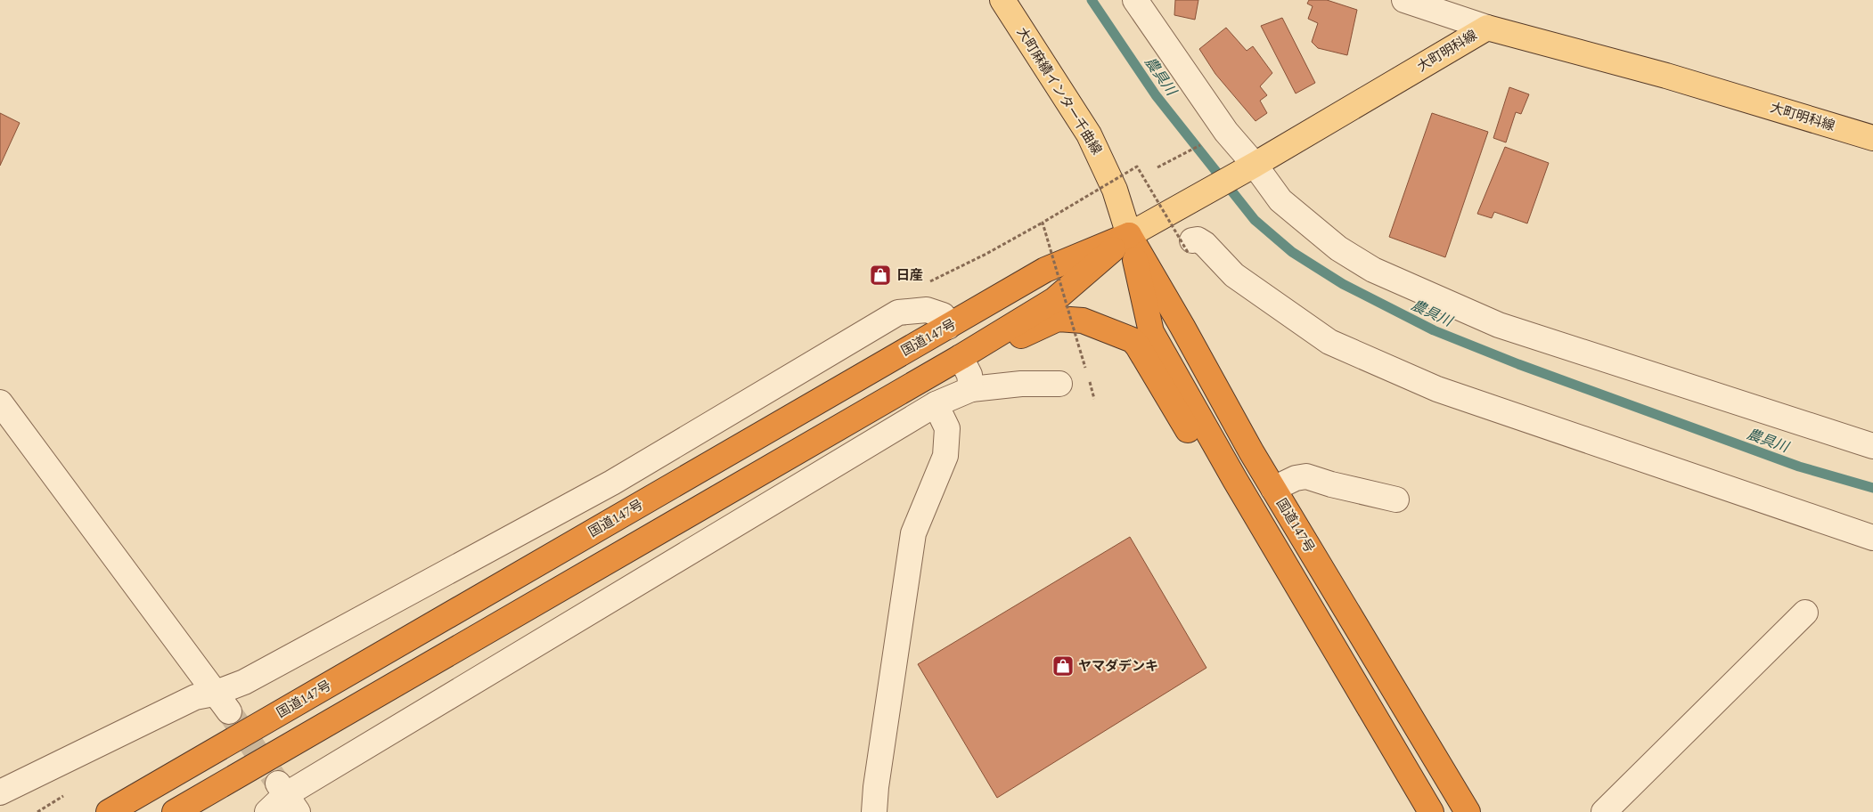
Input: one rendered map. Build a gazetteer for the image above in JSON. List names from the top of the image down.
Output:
{
  "streets": {
    "highway": ["国道147号"],
    "main road": ["大町明科線", "大町麻績インター千曲線"]
  },
  "crossings": [
    ["大町明科線", "大町麻績インター千曲線"],
    ["大町明科線", "国道147号"],
    ["大町麻績インター千曲線", "国道147号"]
  ],
  "water": ["農具川"],
  "places": {
    "shop": ["日産", "ヤマダデンキ"]
  }
}
